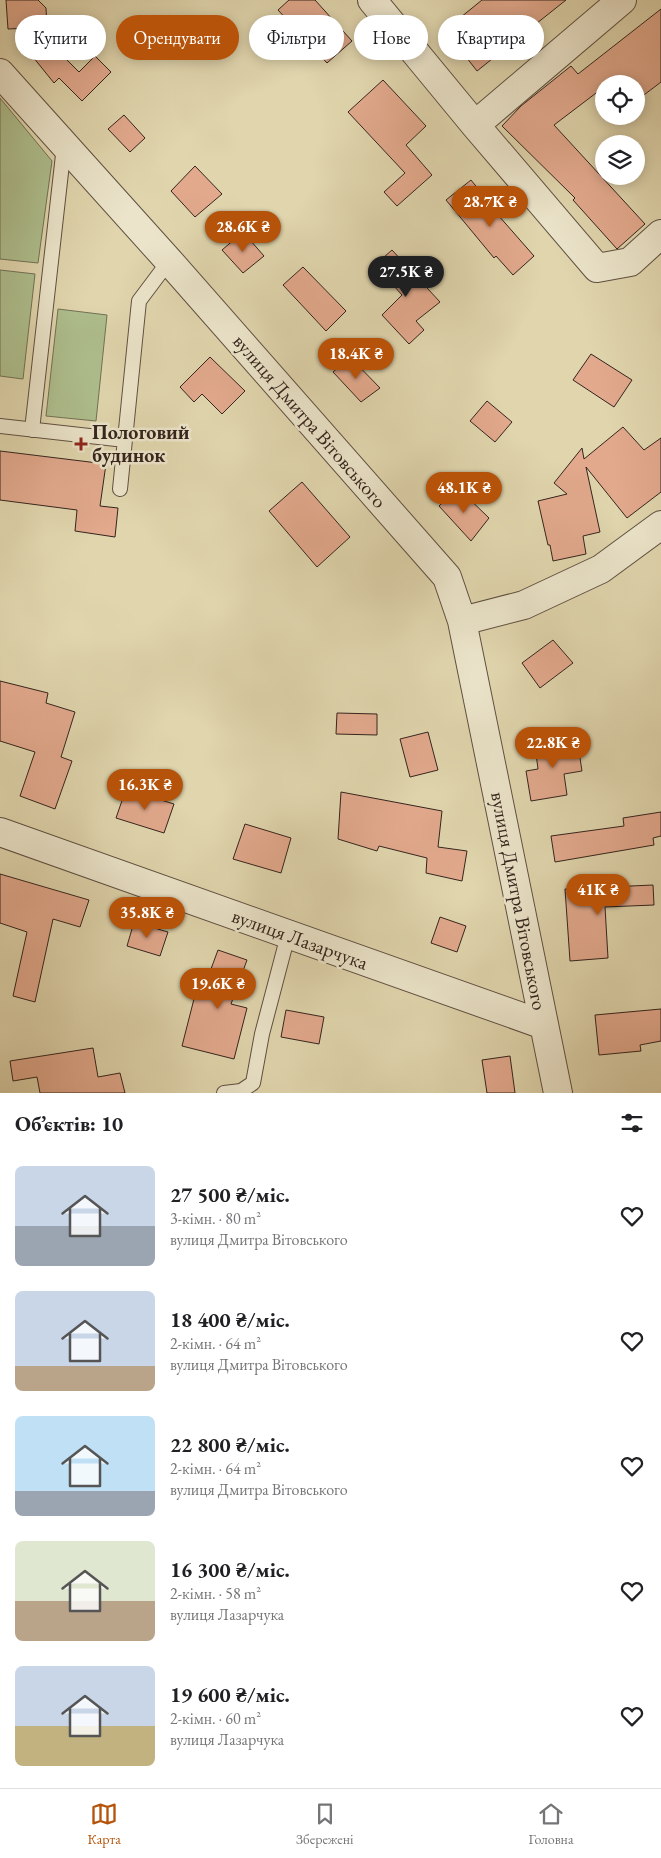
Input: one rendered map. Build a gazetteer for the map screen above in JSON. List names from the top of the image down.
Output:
{
  "streets": {
    "street": ["вулиця Дмитра Вітовського", "вулиця Лазарчука"]
  },
  "crossings": [
    ["вулиця Дмитра Вітовського", "вулиця Лазарчука"]
  ],
  "places": {
    "health": ["Пологовий будинок"]
  },
  "page": {
    "chip": [
      "Купити",
      "Орендувати",
      "Фільтри",
      "Нове",
      "Квартира"
    ],
    "price": [
      "28.7K ₴",
      "28.6K ₴",
      "27.5K ₴",
      "18.4K ₴",
      "48.1K ₴",
      "22.8K ₴",
      "16.3K ₴",
      "41K ₴",
      "35.8K ₴",
      "19.6K ₴"
    ],
    "heading": "Об’єктів: 10",
    "list": [
      {
        "name": "27 500 ₴/міс.",
        "note": "3-кімн. · 80 m² · вулиця Дмитра Вітовського"
      },
      {
        "name": "18 400 ₴/міс.",
        "note": "2-кімн. · 64 m² · вулиця Дмитра Вітовського"
      },
      {
        "name": "22 800 ₴/міс.",
        "note": "2-кімн. · 64 m² · вулиця Дмитра Вітовського"
      },
      {
        "name": "16 300 ₴/міс.",
        "note": "2-кімн. · 58 m² · вулиця Лазарчука"
      },
      {
        "name": "19 600 ₴/міс.",
        "note": "2-кімн. · 60 m² · вулиця Лазарчука"
      }
    ],
    "tabs": ["Карта", "Збережені", "Головна"]
  }
}
